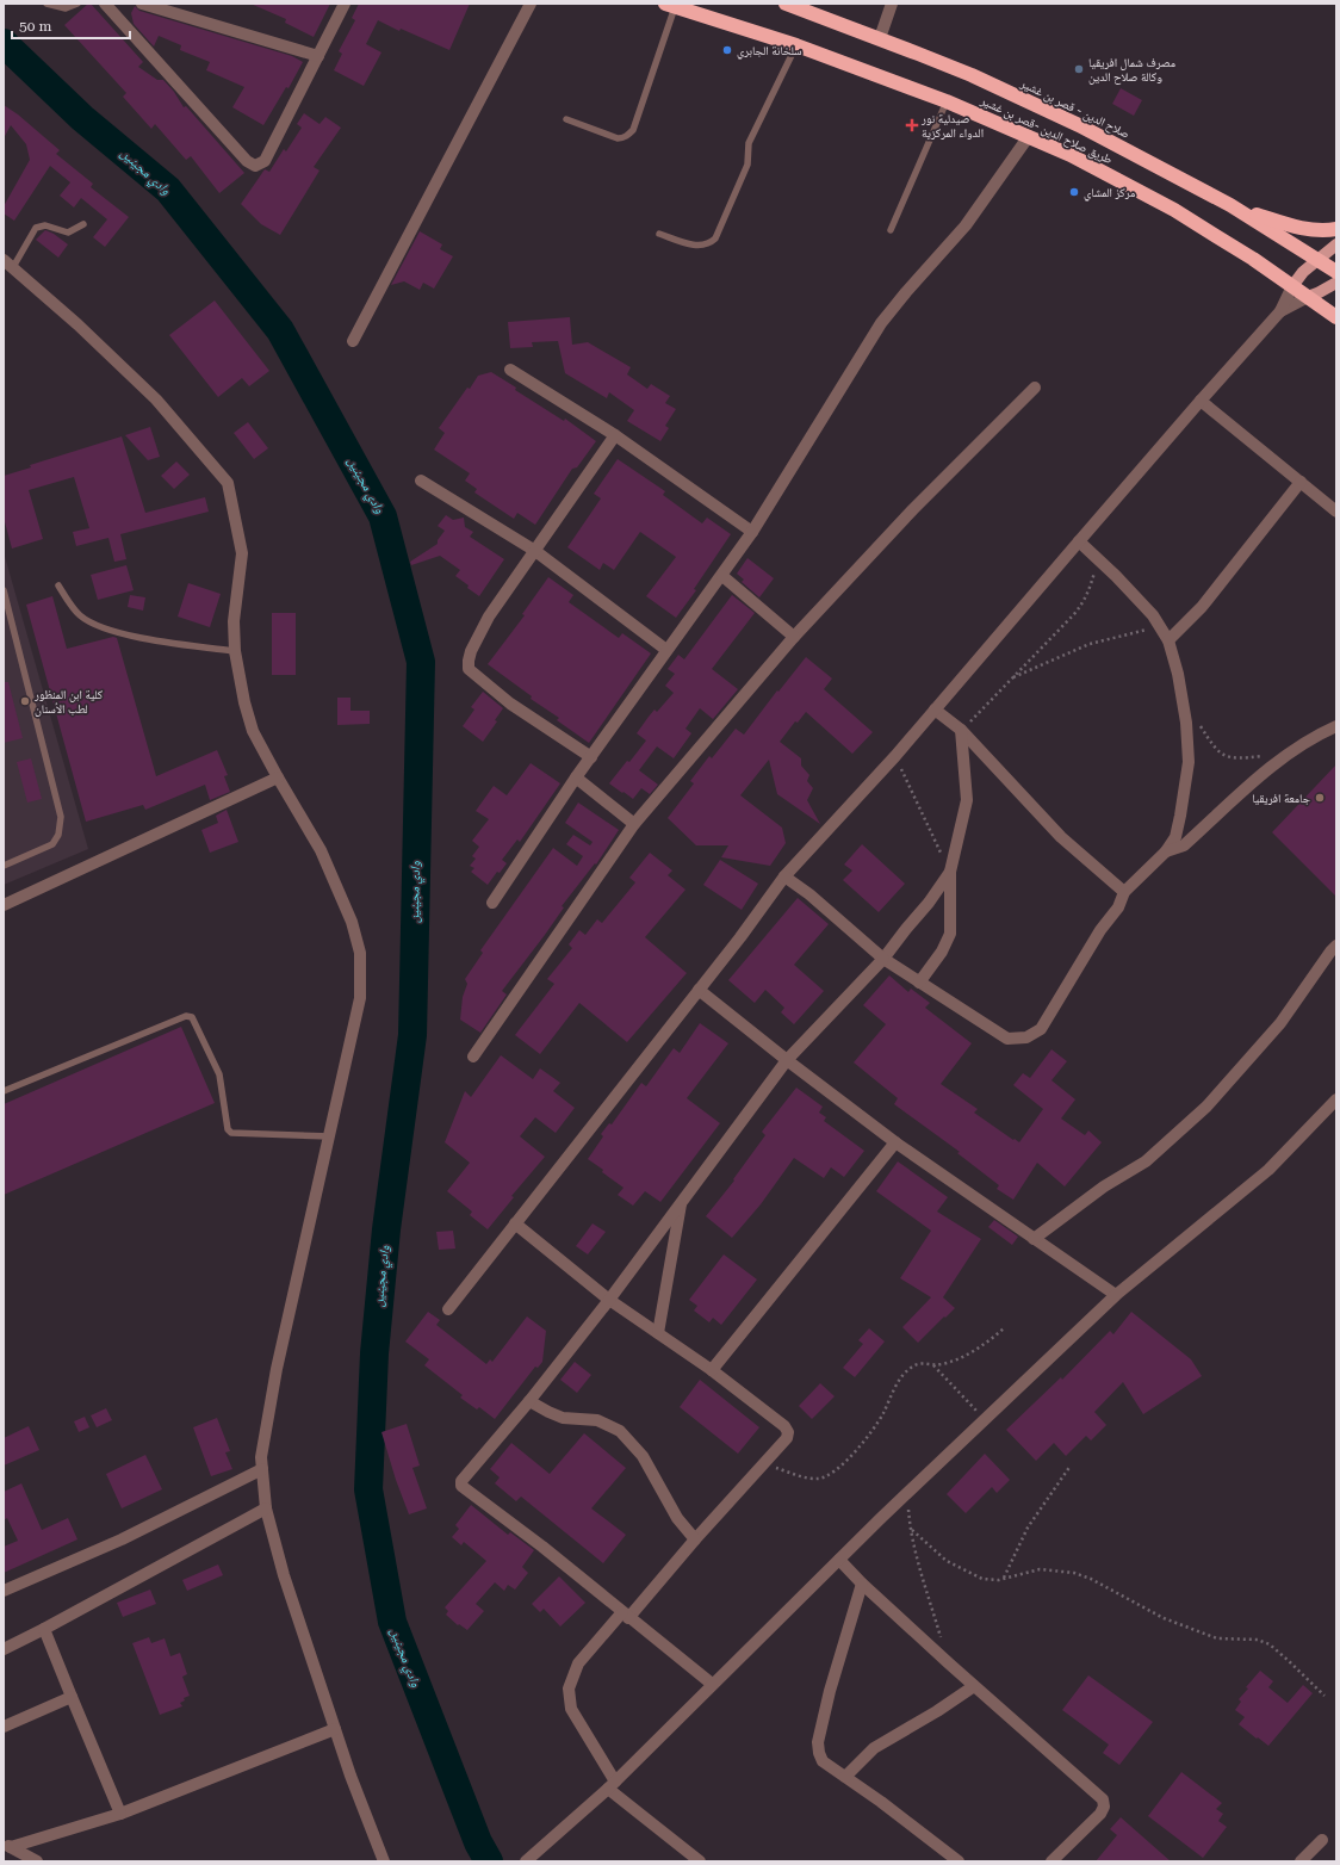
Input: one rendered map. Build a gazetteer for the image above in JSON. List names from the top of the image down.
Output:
{
  "streets": {
    "highway": ["صلاح الدين - قصر بن غشير", "طريق صلاح الدين -قصر بن غشير"]
  },
  "water": ["وادي مجينين"],
  "places": {
    "other": [
      "سلخانة الجابري",
      "مصرف شمال افريقيا وكالة صلاح الدين",
      "مركز المشاي",
      "كلية ابن المنظور لطب الأسنان",
      "جامعة افريقيا"
    ],
    "health": ["صيدلية نور الدواء المركزية"]
  },
  "scale_bar": "50 m"
}
